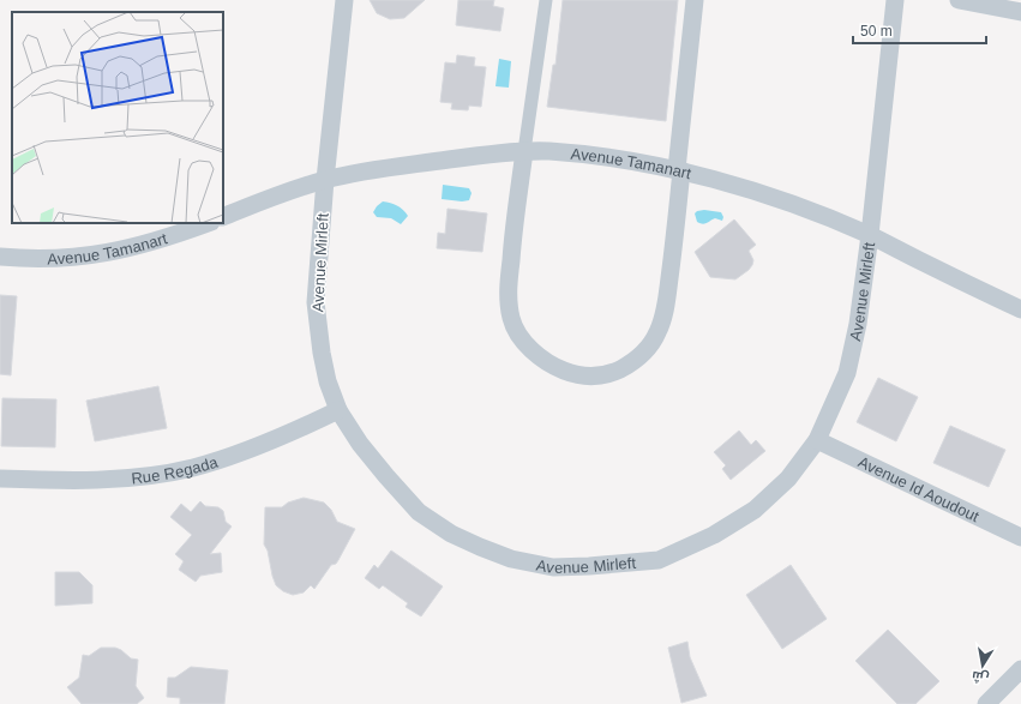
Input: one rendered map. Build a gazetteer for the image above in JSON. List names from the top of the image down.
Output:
{
  "streets": {
    "street": [
      "Avenue Tamanart",
      "Avenue Mirleft",
      "Rue Regada",
      "Avenue Id Aoudout"
    ]
  },
  "crossings": [
    ["Avenue Tamanart", "Avenue Mirleft"],
    ["Avenue Mirleft", "Rue Regada"],
    ["Avenue Mirleft", "Avenue Id Aoudout"]
  ],
  "scale_bar": "50 m",
  "north": "bottom"
}
